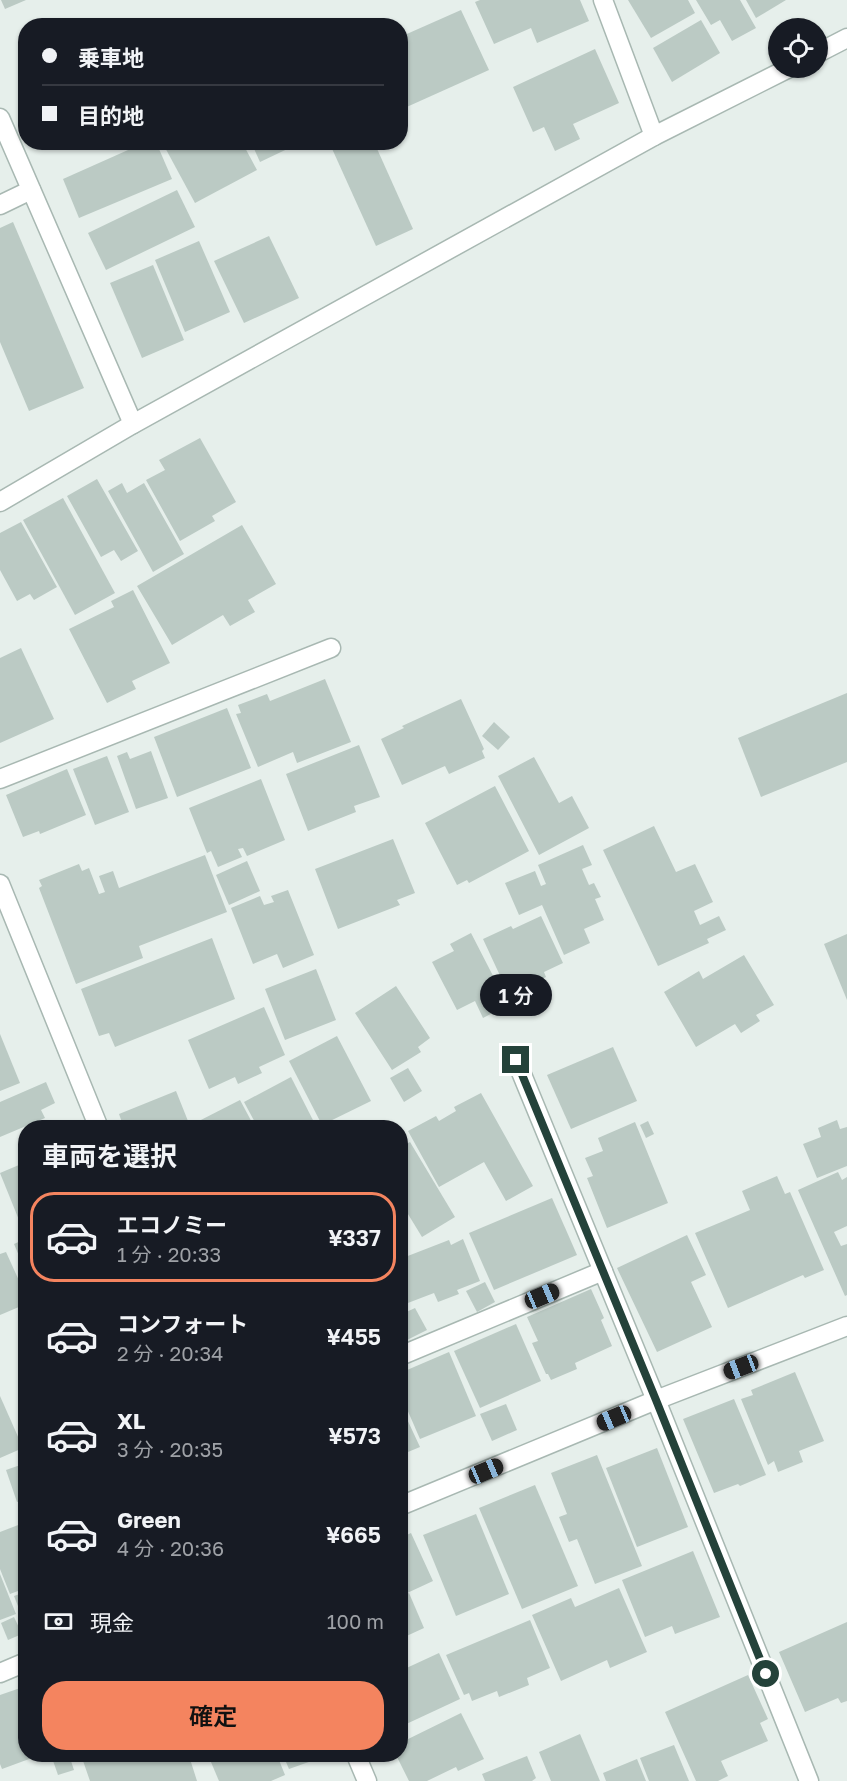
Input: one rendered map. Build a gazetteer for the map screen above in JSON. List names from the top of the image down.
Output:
{
  "page": {
    "banner": ["乗車地", "目的地"],
    "bubble": "1 分",
    "heading": "車両を選択",
    "list": [
      {
        "name": "エコノミー",
        "note": "1 分 · 20:33",
        "value": "¥337"
      },
      {
        "name": "コンフォート",
        "note": "2 分 · 20:34",
        "value": "¥455"
      },
      {
        "name": "XL",
        "note": "3 分 · 20:35",
        "value": "¥573"
      },
      {
        "name": "Green",
        "note": "4 分 · 20:36",
        "value": "¥665"
      }
    ],
    "pay": ["現金", "100 m"],
    "buttons": "確定"
  }
}
